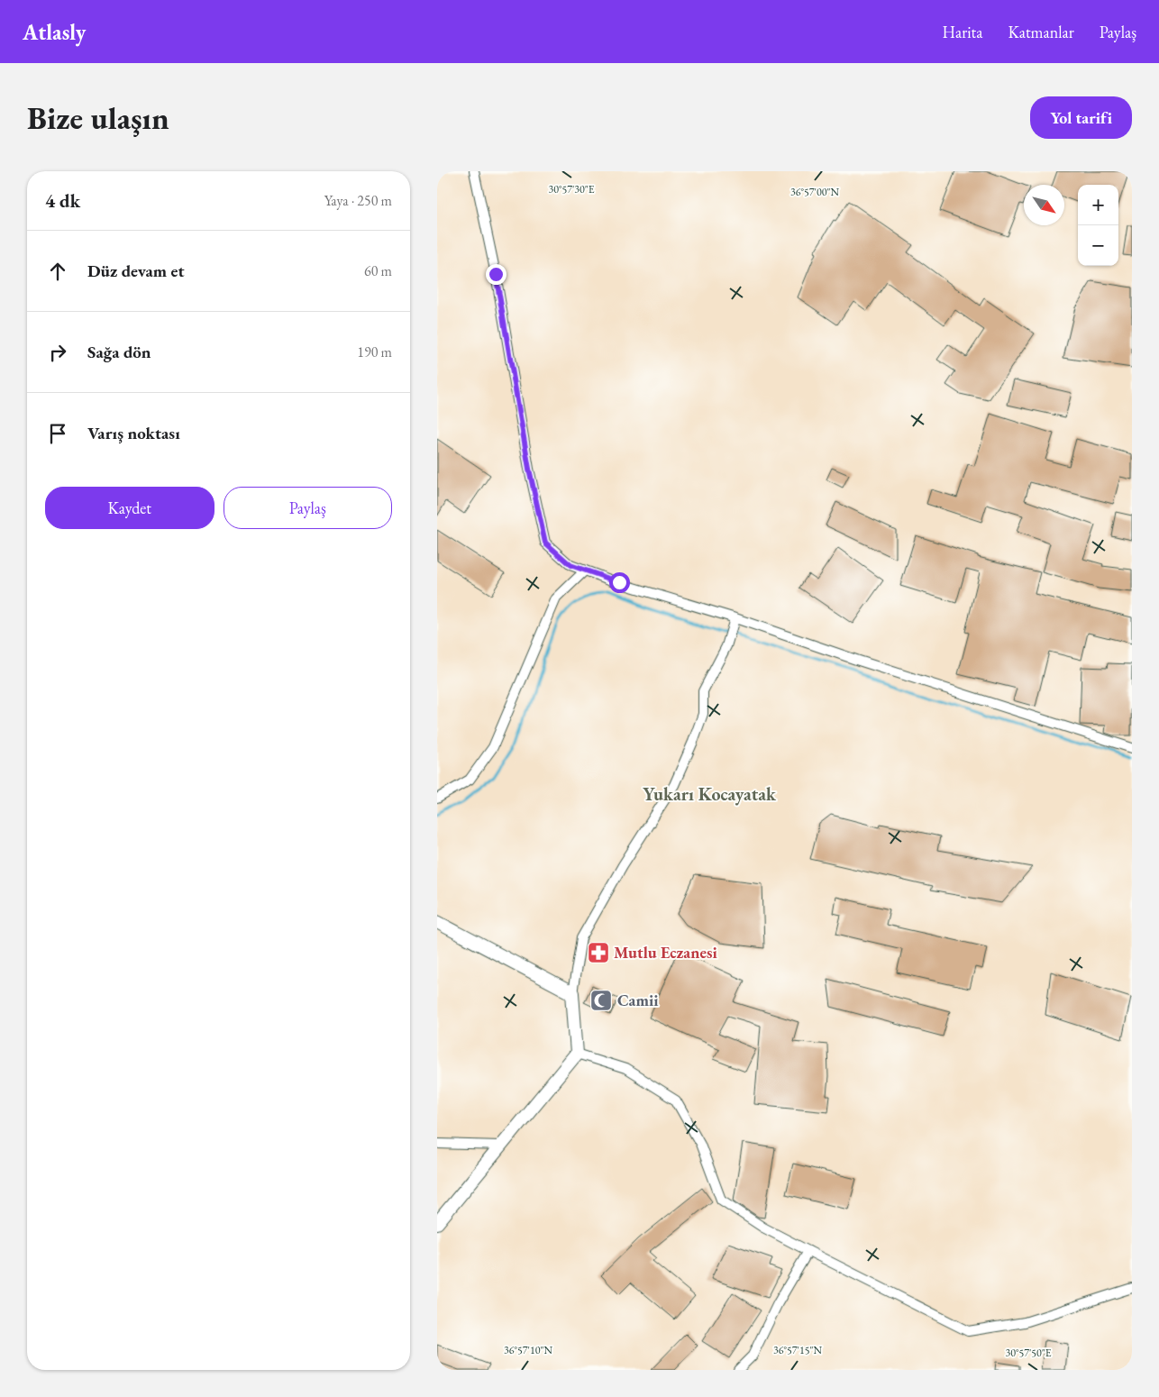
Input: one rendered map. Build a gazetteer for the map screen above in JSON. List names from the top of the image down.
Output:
{
  "districts": ["Yukarı Kocayatak"],
  "places": {
    "pharmacy": ["Mutlu Eczanesi"],
    "mosque": ["Camii"]
  },
  "north": "bottom right",
  "page": {
    "header": "Atlasly",
    "nav": ["Harita", "Katmanlar", "Paylaş"],
    "buttons": [
      "Yol tarifi",
      ["Kaydet", "Paylaş"]
    ],
    "title": "Bize ulaşın",
    "heading": ["4 dk", "Yaya · 250 m"],
    "map_buttons": ["+", "−"],
    "list": [
      ["Düz devam et", "60 m"],
      ["Sağa dön", "190 m"],
      "Varış noktası"
    ]
  },
  "coordinates": [
    "30°57'30\"E",
    "36°57'00\"N",
    "36°57'10\"N",
    "36°57'15\"N",
    "30°57'50\"E"
  ]
}
